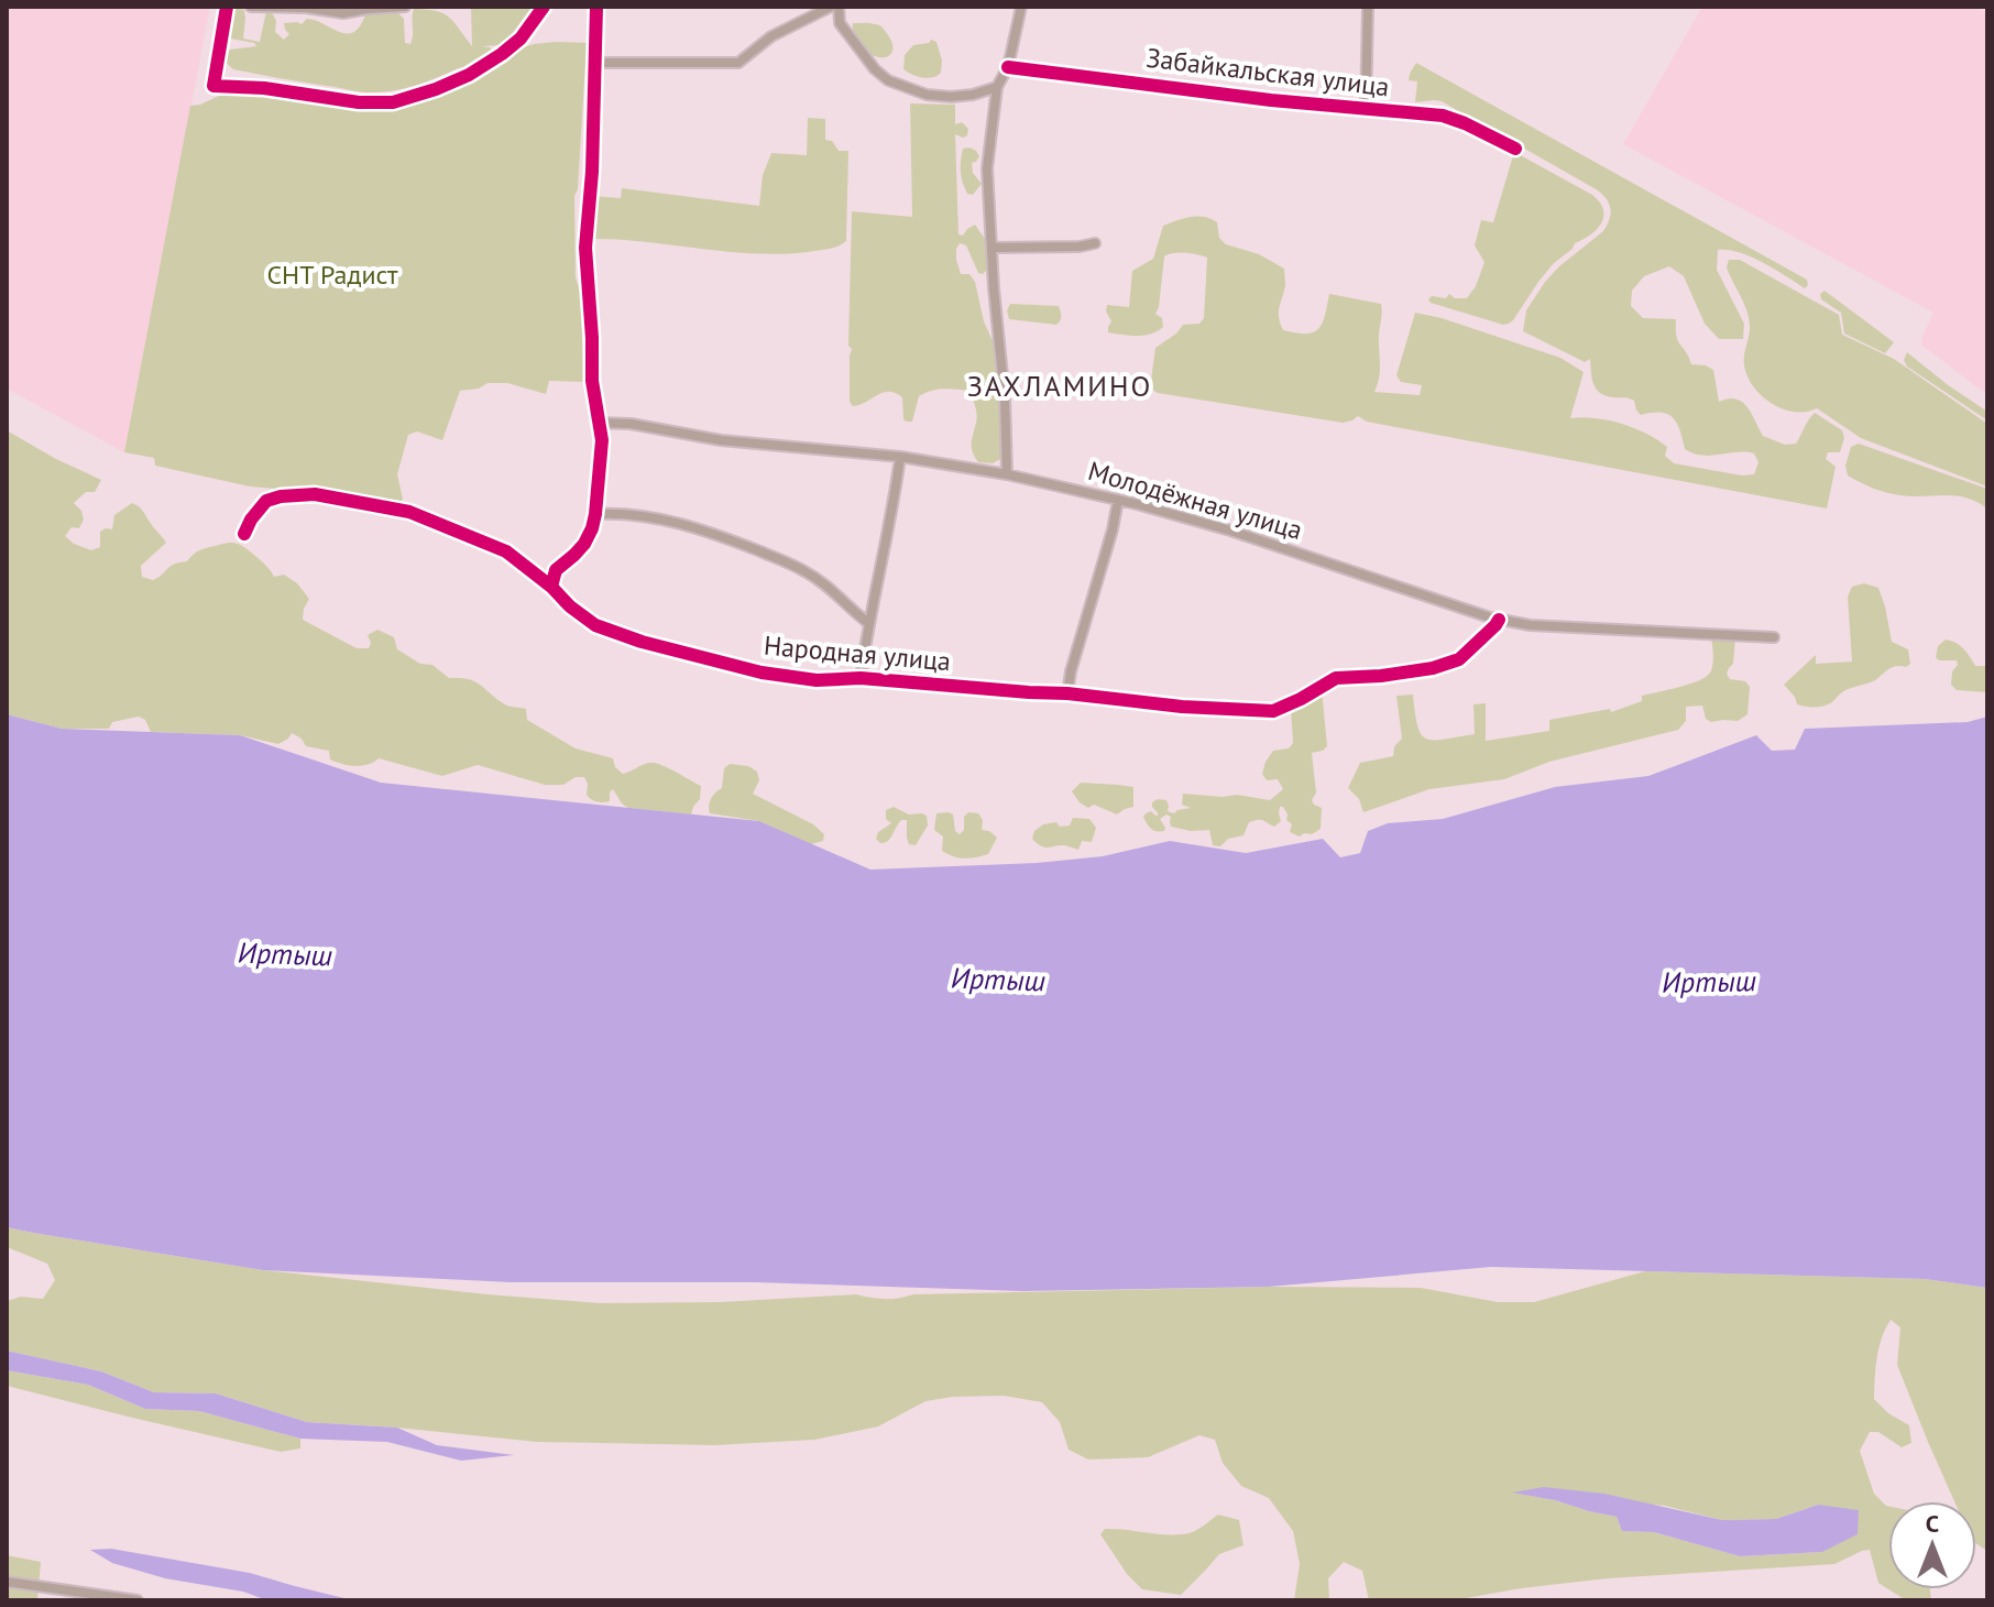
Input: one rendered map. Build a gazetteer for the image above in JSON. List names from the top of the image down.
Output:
{
  "streets": {
    "street": ["Забайкальская улица", "Молодёжная улица", "Народная улица"]
  },
  "crossings": [
    ["Молодёжная улица", "Народная улица"]
  ],
  "districts": ["ЗАХЛАМИНО"],
  "water": ["Иртыш"],
  "parks": ["СНТ Радист"],
  "north": "top"
}
